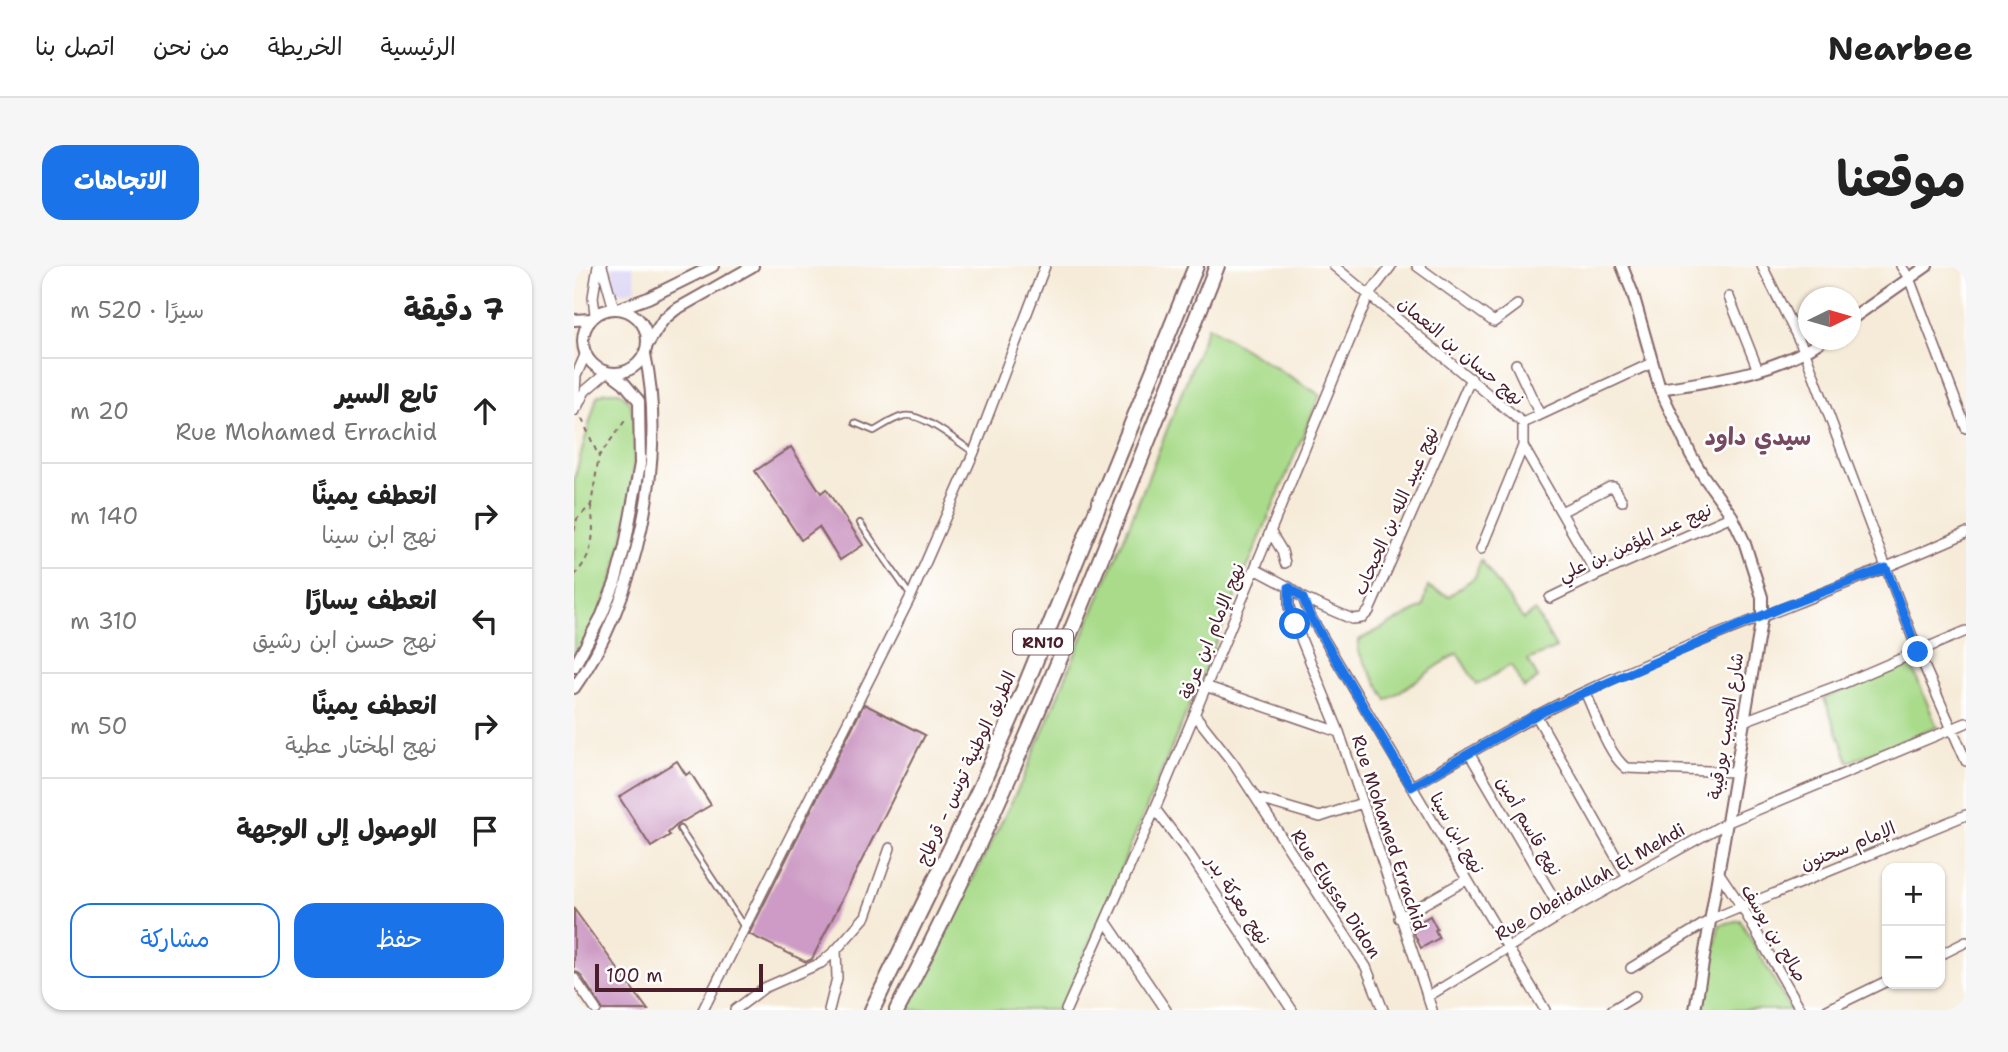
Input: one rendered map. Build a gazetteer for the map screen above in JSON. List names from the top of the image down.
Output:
{
  "streets": {
    "highway": ["RN10", "الطريق الوطنية تونس - قرطاج"],
    "street": [
      "نهج حسان بن النعمان",
      "نهج عبيد الله بن الحبحاب",
      "نهج عبد المؤمن بن علي",
      "نهج الإمام ابن عرفة",
      "شارع الحبيب بورقيبة",
      "نهج قاسم أمين",
      "Rue Mohamed Errachid",
      "نهج ابن سينا",
      "الإمام سحنون",
      "Rue Obeidallah El Mehdi",
      "Rue Elyssa Didon",
      "نهج معركة بدر",
      "صالح بن يوسف"
    ]
  },
  "crossings": [
    ["نهج حسان بن النعمان", "نهج عبيد الله بن الحبحاب"],
    ["نهج حسان بن النعمان", "نهج الإمام ابن عرفة"],
    ["نهج حسان بن النعمان", "شارع الحبيب بورقيبة"],
    ["نهج عبيد الله بن الحبحاب", "نهج الإمام ابن عرفة"],
    ["نهج عبيد الله بن الحبحاب", "Rue Mohamed Errachid"],
    ["نهج عبيد الله بن الحبحاب", "نهج ابن سينا"],
    ["نهج عبد المؤمن بن علي", "شارع الحبيب بورقيبة"],
    ["نهج الإمام ابن عرفة", "Rue Elyssa Didon"],
    ["نهج الإمام ابن عرفة", "نهج معركة بدر"],
    ["شارع الحبيب بورقيبة", "الإمام سحنون"],
    ["شارع الحبيب بورقيبة", "Rue Obeidallah El Mehdi"],
    ["شارع الحبيب بورقيبة", "صالح بن يوسف"],
    ["نهج قاسم أمين", "Rue Obeidallah El Mehdi"],
    ["Rue Mohamed Errachid", "Rue Obeidallah El Mehdi"],
    ["Rue Mohamed Errachid", "Rue Elyssa Didon"],
    ["نهج ابن سينا", "Rue Obeidallah El Mehdi"],
    ["الإمام سحنون", "صالح بن يوسف"]
  ],
  "districts": ["سيدي داود"],
  "scale_bar": "100 m",
  "north": "right",
  "page": {
    "header": "Nearbee",
    "nav": [
      "الرئيسية",
      "الخريطة",
      "من نحن",
      "اتصل بنا"
    ],
    "title": "موقعنا",
    "buttons": [
      "الاتجاهات",
      ["حفظ", "مشاركة"]
    ],
    "heading": ["7 دقيقة", "سيرًا · 520 m"],
    "list": [
      ["تابع السير", "Rue Mohamed Errachid", "20 m"],
      ["انعطف يمينًا", "نهج ابن سينا", "140 m"],
      ["انعطف يسارًا", "نهج حسن ابن رشيق", "310 m"],
      ["انعطف يمينًا", "نهج المختار عطية", "50 m"],
      "الوصول إلى الوجهة"
    ],
    "map_buttons": ["+", "−"],
    "scale": "100 m"
  }
}
